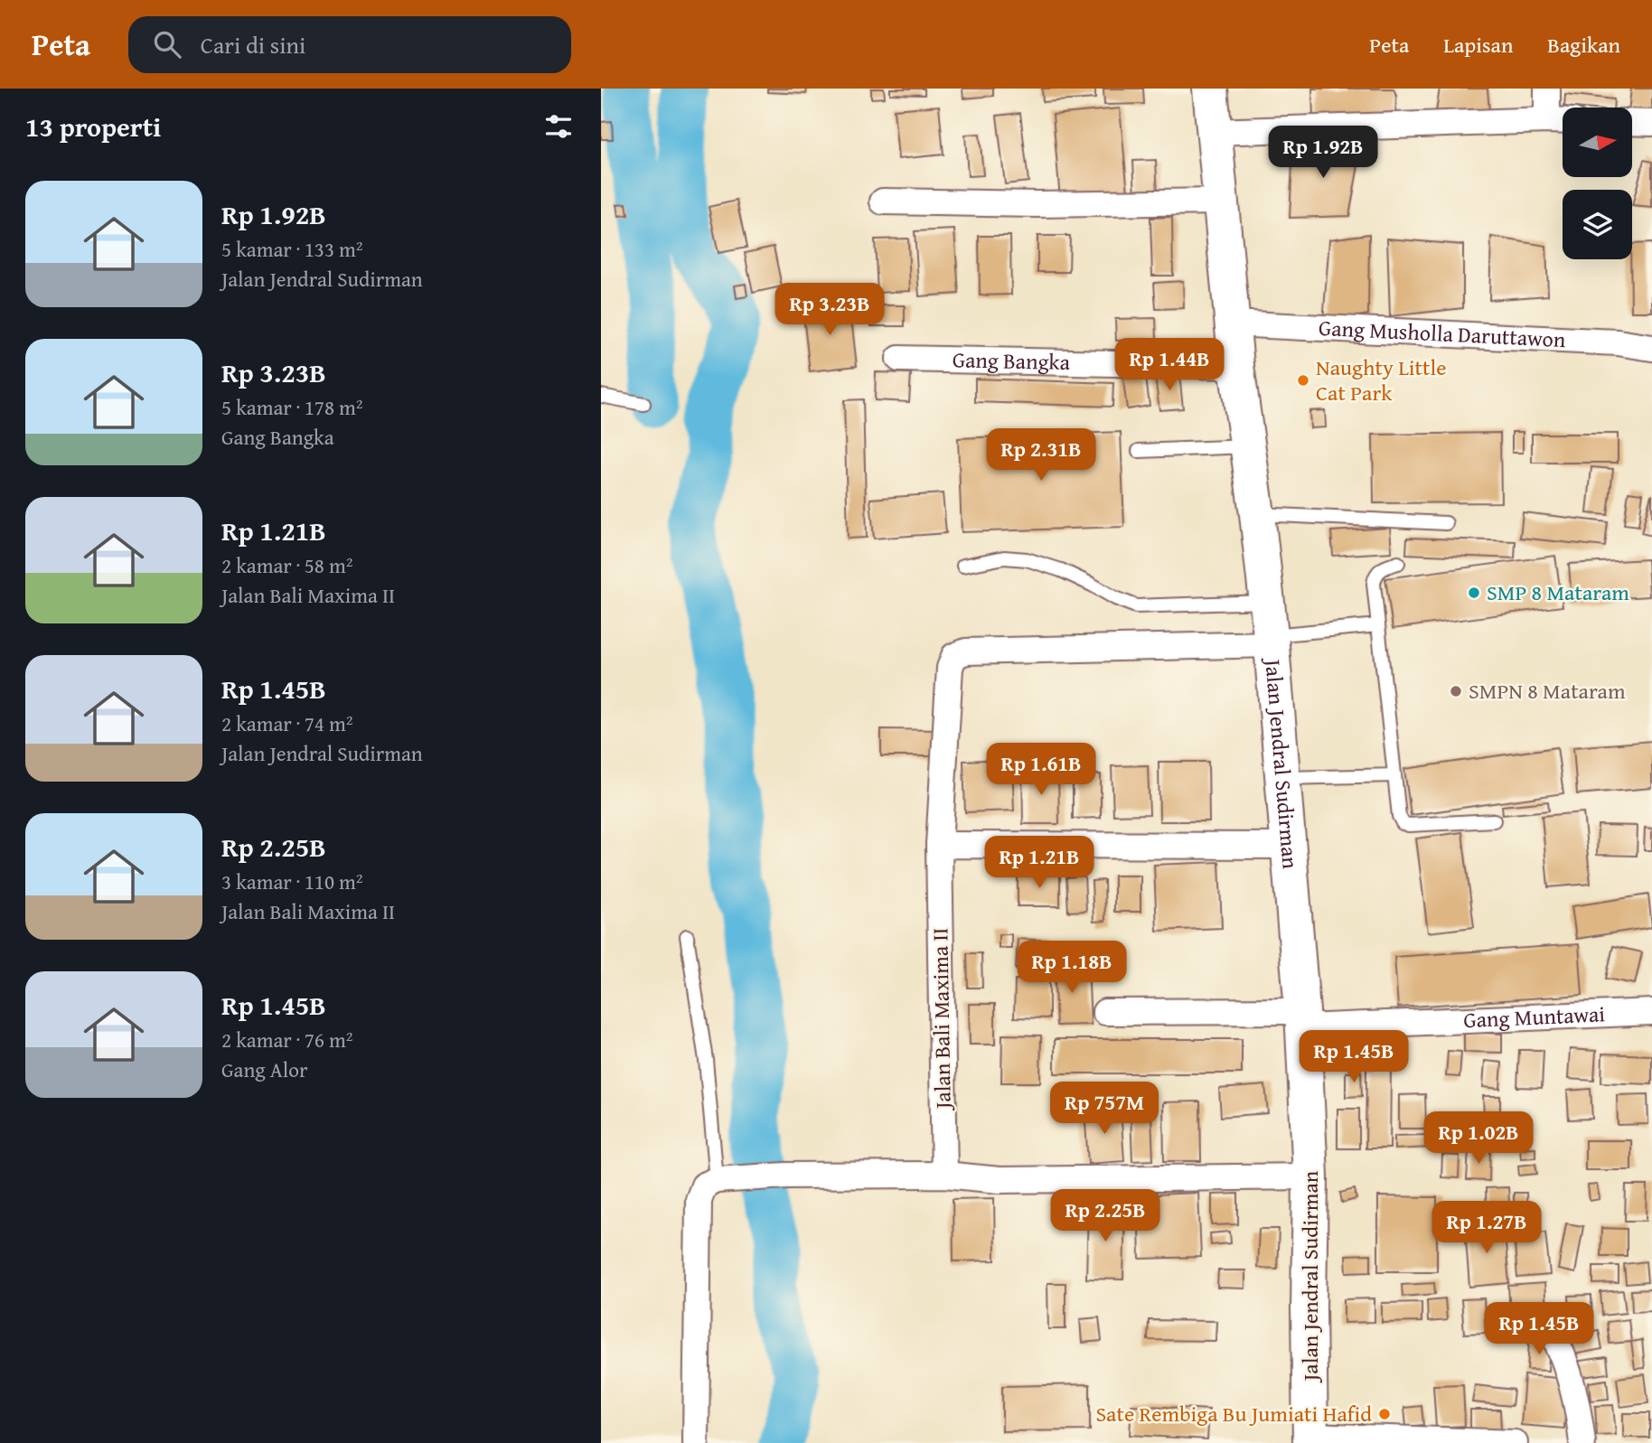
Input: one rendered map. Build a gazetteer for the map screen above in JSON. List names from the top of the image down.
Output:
{
  "streets": {
    "highway": ["Jalan Jendral Sudirman"],
    "street": [
      "Gang Musholla Daruttawon",
      "Gang Bangka",
      "Gang Muntawai",
      "Jalan Bali Maxima II"
    ]
  },
  "crossings": [
    ["Gang Musholla Daruttawon", "Jalan Jendral Sudirman"],
    ["Gang Bangka", "Jalan Jendral Sudirman"],
    ["Jalan Jendral Sudirman", "Gang Muntawai"],
    ["Jalan Jendral Sudirman", "Jalan Bali Maxima II"]
  ],
  "places": [
    "Naughty Little Cat Park",
    "SMP 8 Mataram",
    "SMPN 8 Mataram",
    "Sate Rembiga Bu Jumiati Hafid"
  ],
  "north": "right",
  "page": {
    "header": "Peta",
    "search": "Cari di sini",
    "nav": ["Peta", "Lapisan", "Bagikan"],
    "heading": "13 properti",
    "price": [
      "Rp 1.92B",
      "Rp 3.23B",
      "Rp 1.44B",
      "Rp 2.31B",
      "Rp 1.61B",
      "Rp 1.21B",
      "Rp 1.18B",
      "Rp 1.45B",
      "Rp 757M",
      "Rp 1.02B",
      "Rp 2.25B",
      "Rp 1.27B",
      "Rp 1.45B"
    ],
    "list": [
      {
        "name": "Rp 1.92B",
        "note": "5 kamar · 133 m² · Jalan Jendral Sudirman"
      },
      {
        "name": "Rp 3.23B",
        "note": "5 kamar · 178 m² · Gang Bangka"
      },
      {
        "name": "Rp 1.21B",
        "note": "2 kamar · 58 m² · Jalan Bali Maxima II"
      },
      {
        "name": "Rp 1.45B",
        "note": "2 kamar · 74 m² · Jalan Jendral Sudirman"
      },
      {
        "name": "Rp 2.25B",
        "note": "3 kamar · 110 m² · Jalan Bali Maxima II"
      },
      {
        "name": "Rp 1.45B",
        "note": "2 kamar · 76 m² · Gang Alor"
      }
    ]
  }
}
